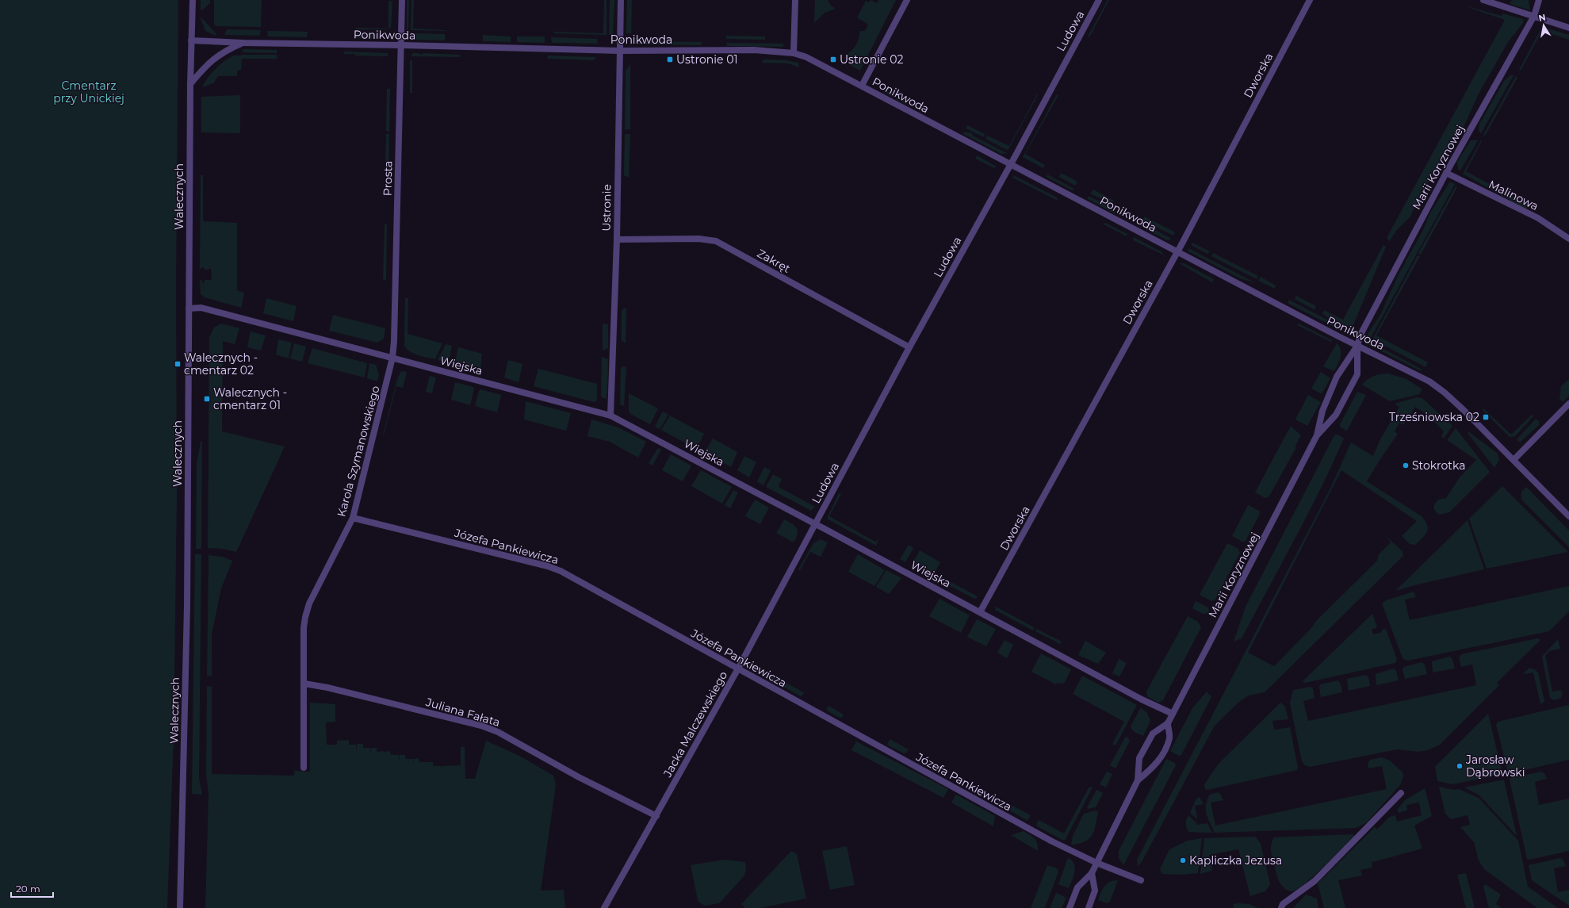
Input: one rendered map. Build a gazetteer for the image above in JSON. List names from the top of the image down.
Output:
{
  "streets": {
    "street": [
      "Ludowa",
      "Ponikwoda",
      "Dworska",
      "Marii Koryznowej",
      "Prosta",
      "Malinowa",
      "Walecznych",
      "Ustronie",
      "Zakręt",
      "Wiejska",
      "Karola Szymanowskiego",
      "Józefa Pankiewicza",
      "Juliana Fałata",
      "Jacka Malczewskiego"
    ]
  },
  "crossings": [
    ["Ludowa", "Ponikwoda"],
    ["Ludowa", "Zakręt"],
    ["Ludowa", "Wiejska"],
    ["Ludowa", "Jacka Malczewskiego"],
    ["Ponikwoda", "Dworska"],
    ["Ponikwoda", "Marii Koryznowej"],
    ["Ponikwoda", "Prosta"],
    ["Ponikwoda", "Walecznych"],
    ["Ponikwoda", "Ustronie"],
    ["Dworska", "Wiejska"],
    ["Marii Koryznowej", "Malinowa"],
    ["Marii Koryznowej", "Wiejska"],
    ["Marii Koryznowej", "Józefa Pankiewicza"],
    ["Prosta", "Wiejska"],
    ["Prosta", "Karola Szymanowskiego"],
    ["Walecznych", "Wiejska"],
    ["Ustronie", "Zakręt"],
    ["Ustronie", "Wiejska"],
    ["Wiejska", "Karola Szymanowskiego"],
    ["Wiejska", "Jacka Malczewskiego"],
    ["Karola Szymanowskiego", "Józefa Pankiewicza"],
    ["Karola Szymanowskiego", "Juliana Fałata"],
    ["Józefa Pankiewicza", "Jacka Malczewskiego"],
    ["Juliana Fałata", "Jacka Malczewskiego"]
  ],
  "parks": ["Cmentarz przy Unickiej"],
  "places": {
    "transit": [
      "Ustronie 01",
      "Ustronie 02",
      "Walecznych - cmentarz 02",
      "Walecznych - cmentarz 01",
      "Trześniowska 02"
    ],
    "other": ["Stokrotka", "Jarosław Dąbrowski", "Kapliczka Jezusa"]
  },
  "scale_bar": "20 m",
  "north": "top"
}
